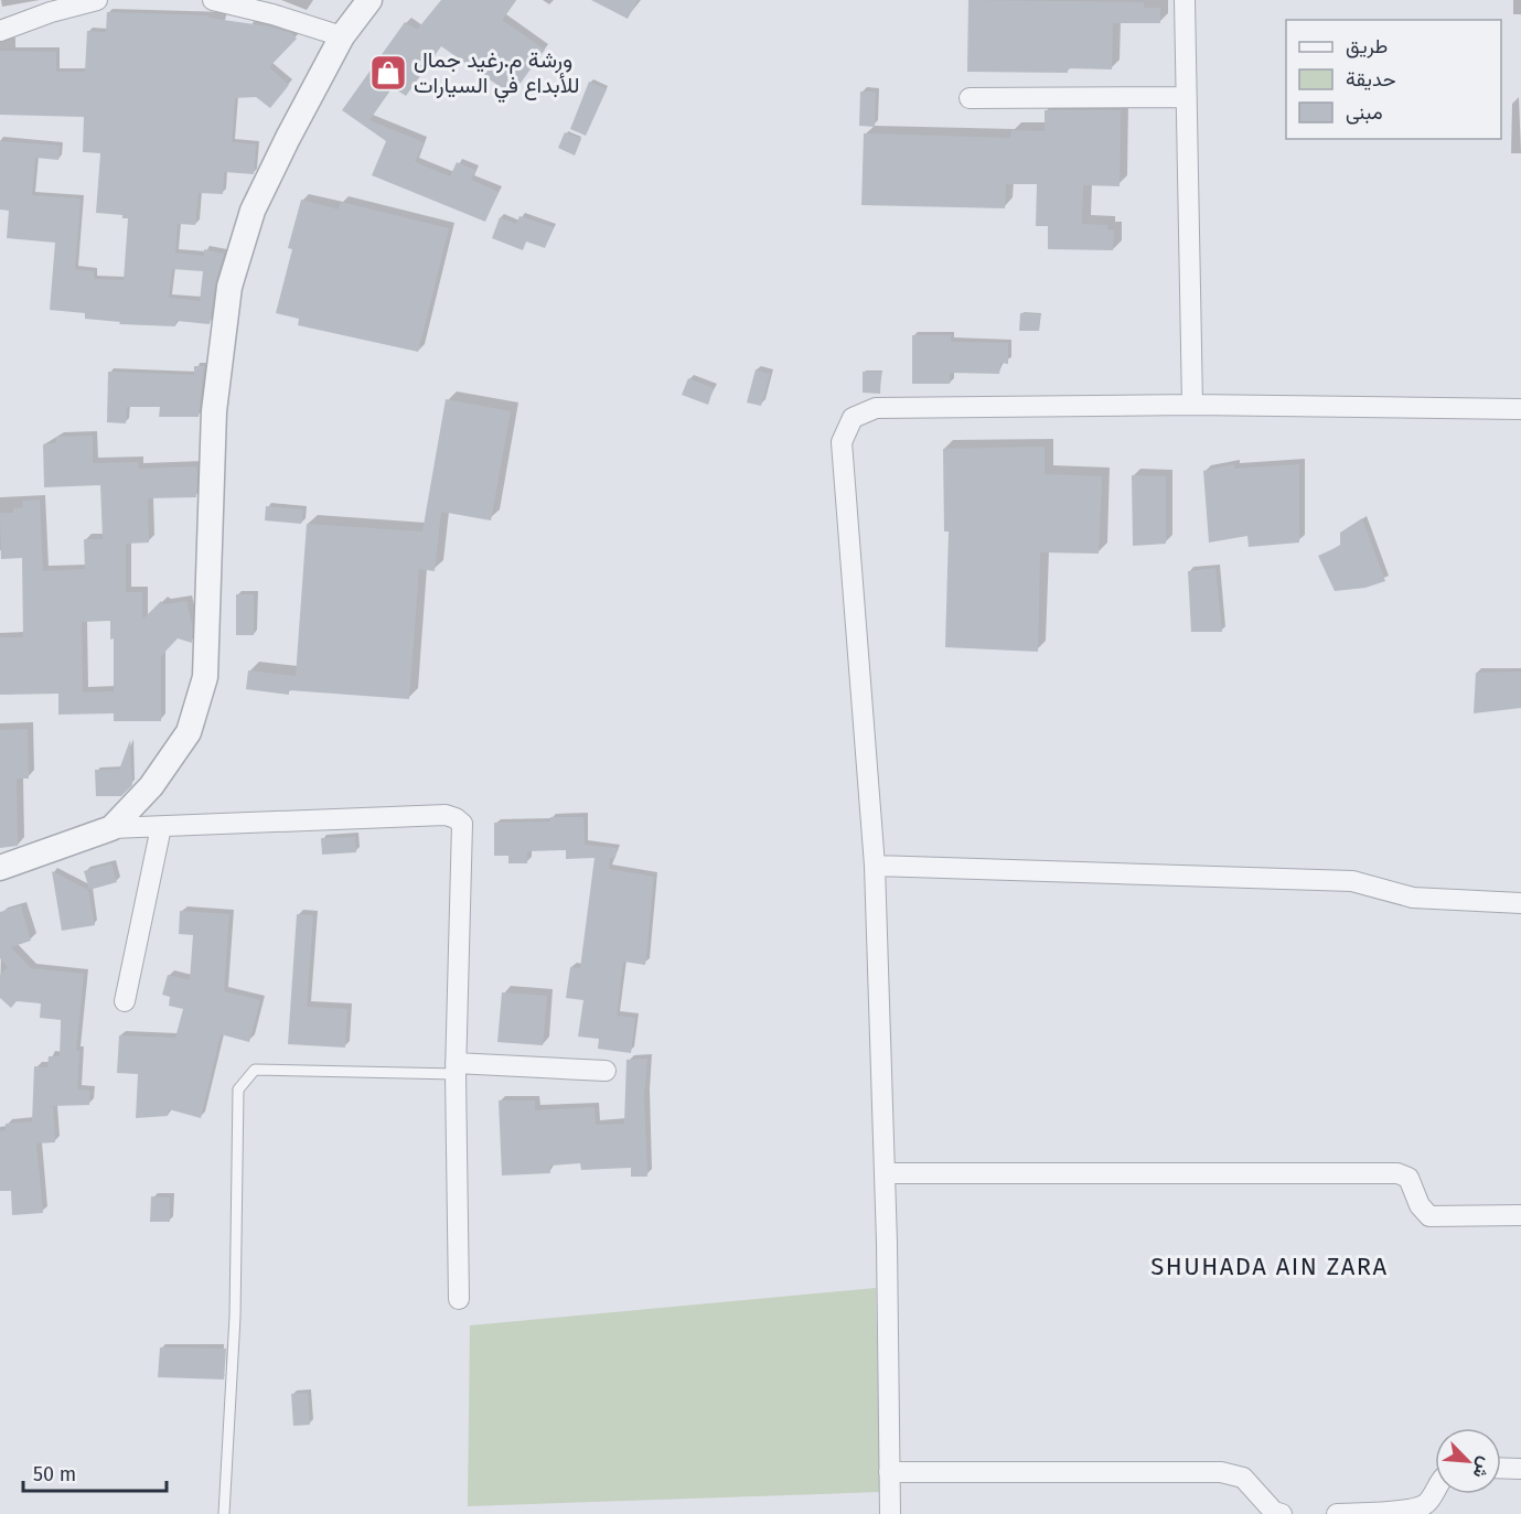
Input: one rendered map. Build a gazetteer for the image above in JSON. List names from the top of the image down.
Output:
{
  "districts": ["SHUHADA AIN ZARA"],
  "places": {
    "shop": ["ورشة م.رغيد جمال للأبداع في السيارات"]
  },
  "legend": ["طريق", "حديقة", "مبنى"],
  "scale_bar": "50 m",
  "north": "bottom right"
}
